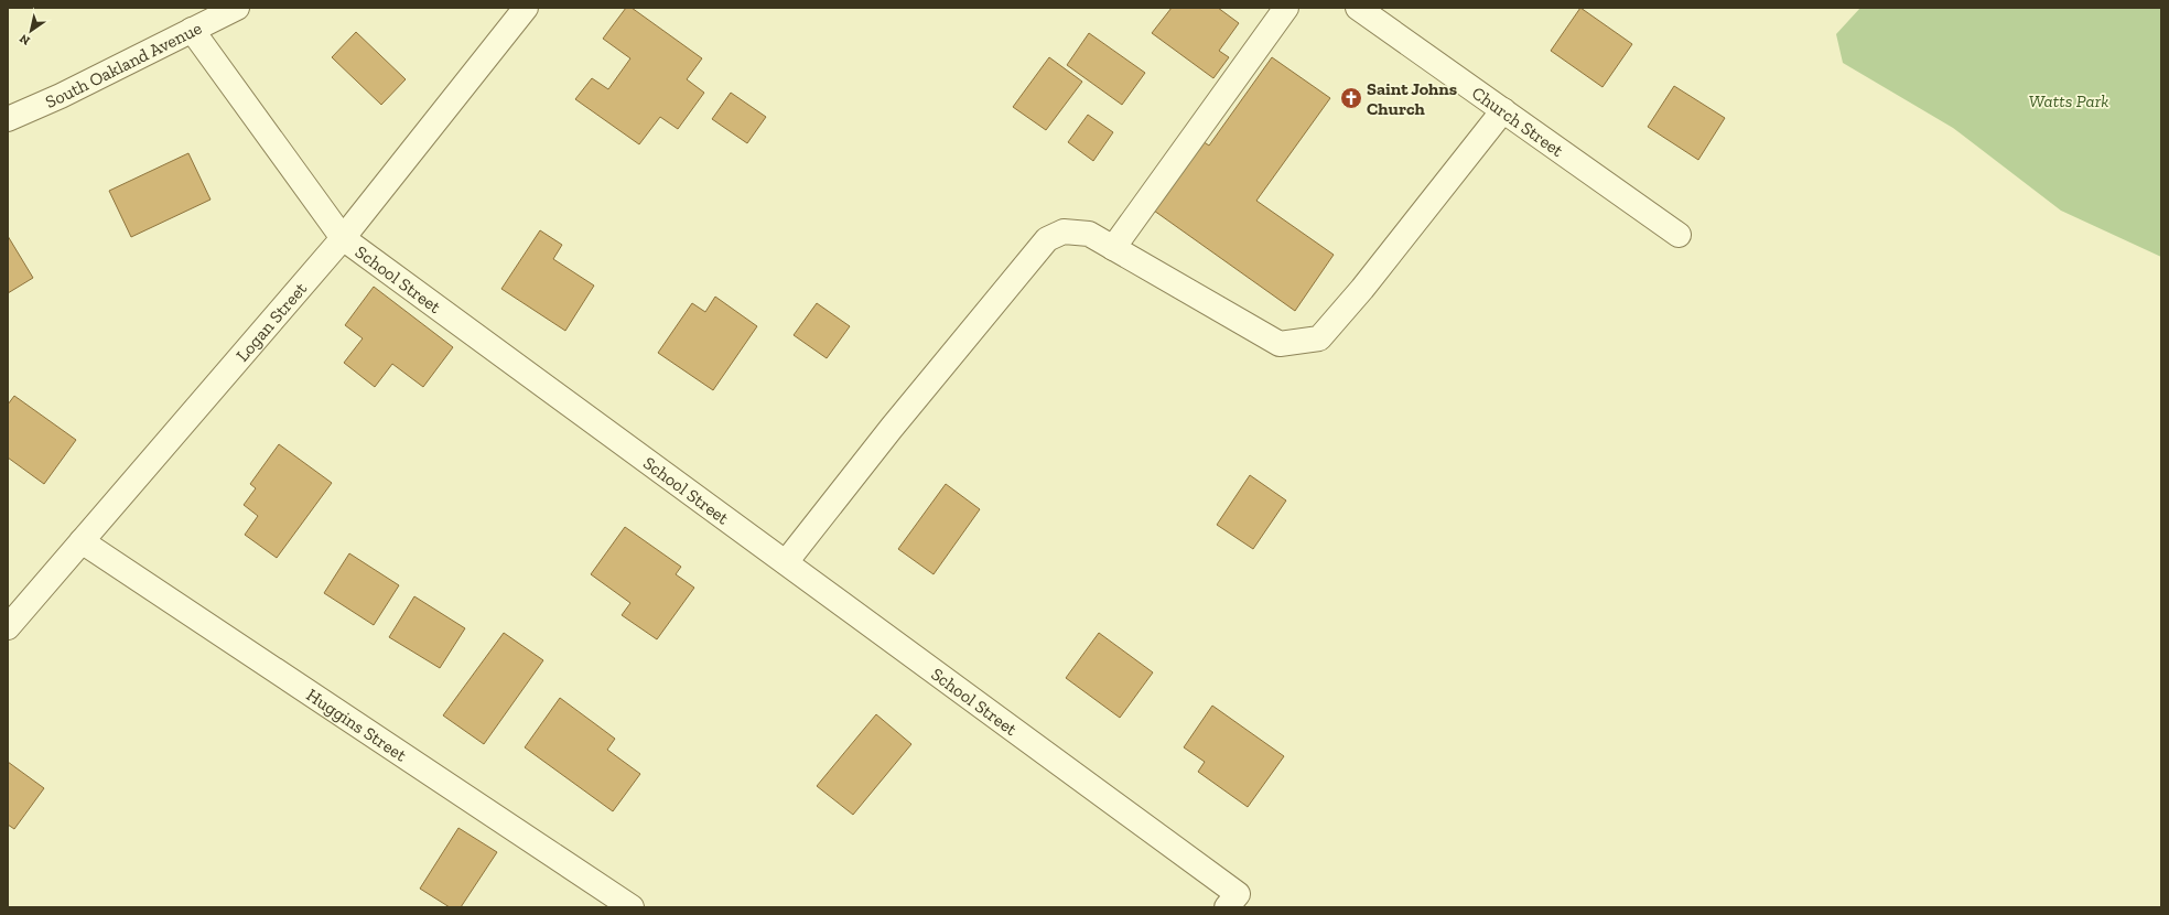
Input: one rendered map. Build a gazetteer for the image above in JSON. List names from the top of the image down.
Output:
{
  "streets": {
    "street": [
      "South Oakland Avenue",
      "Church Street",
      "School Street",
      "Logan Street",
      "Huggins Street"
    ]
  },
  "crossings": [
    ["South Oakland Avenue", "School Street"],
    ["School Street", "Logan Street"],
    ["Logan Street", "Huggins Street"]
  ],
  "parks": ["Watts Park"],
  "places": {
    "church": ["Saint Johns Church"]
  },
  "north": "bottom left"
}
